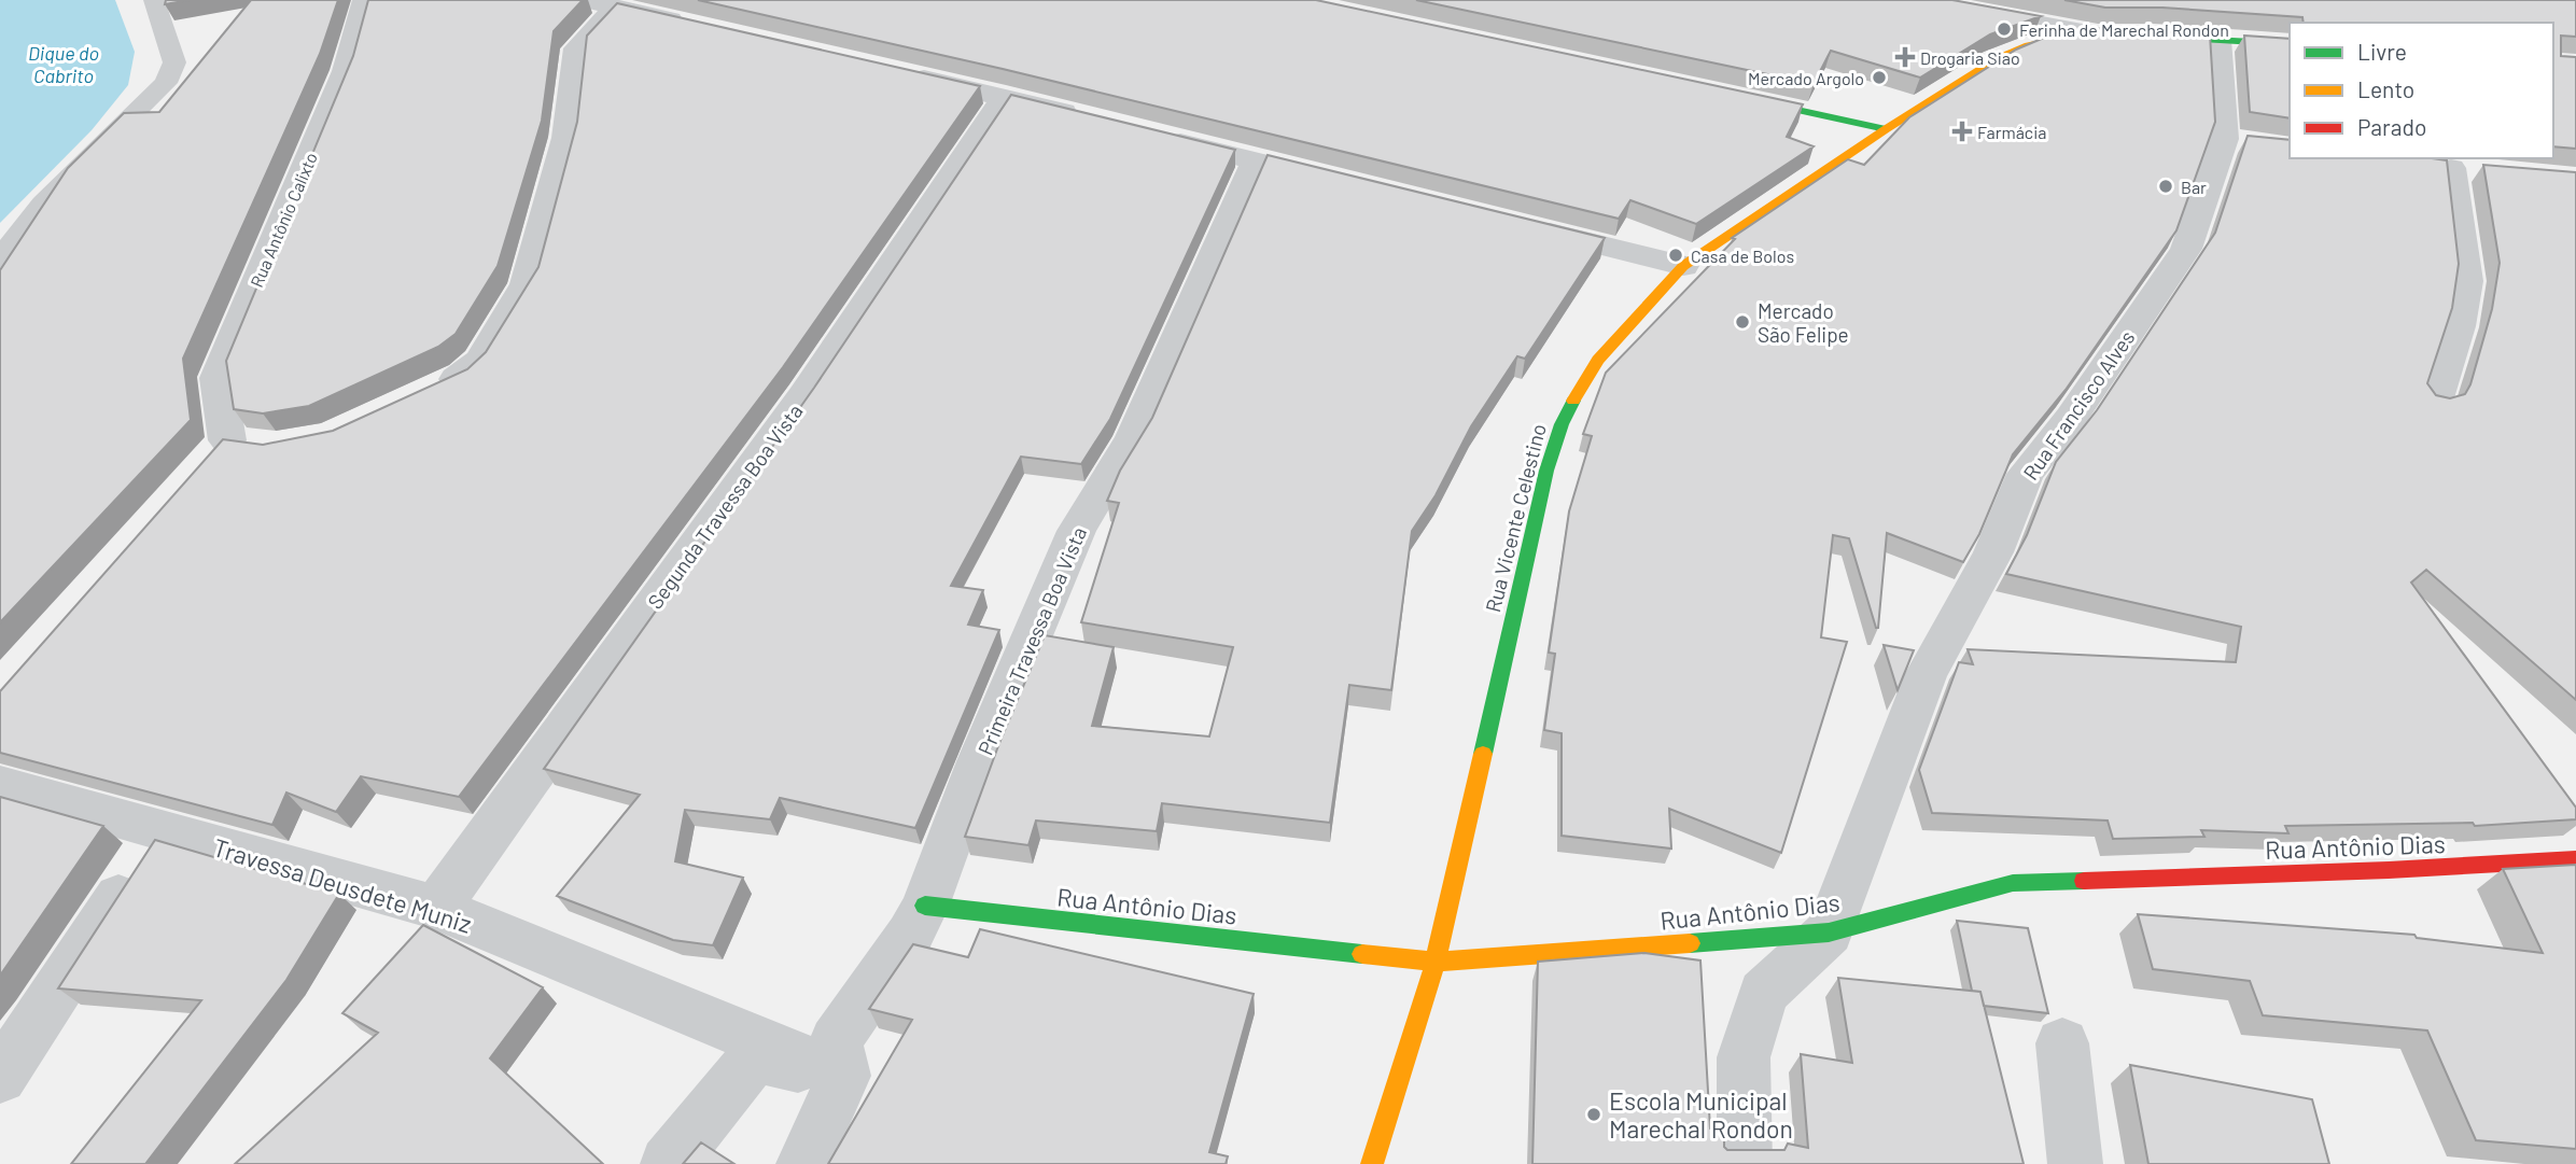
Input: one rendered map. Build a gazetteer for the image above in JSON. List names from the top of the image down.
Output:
{
  "streets": {
    "street": [
      "Rua Antônio Calixto",
      "Rua Francisco Alves",
      "Segunda Travessa Boa Vista",
      "Rua Vicente Celestino",
      "Primeira Travessa Boa Vista",
      "Rua Antônio Dias",
      "Travessa Deusdete Muniz"
    ]
  },
  "crossings": [
    ["Rua Francisco Alves", "Rua Antônio Dias"],
    ["Segunda Travessa Boa Vista", "Travessa Deusdete Muniz"],
    ["Rua Vicente Celestino", "Rua Antônio Dias"],
    ["Primeira Travessa Boa Vista", "Rua Antônio Dias"],
    ["Primeira Travessa Boa Vista", "Travessa Deusdete Muniz"]
  ],
  "water": ["Dique do Cabrito"],
  "places": {
    "other": [
      "Ferinha de Marechal Rondon",
      "Mercado Argolo",
      "Bar",
      "Casa de Bolos",
      "Mercado São Felipe",
      "Escola Municipal Marechal Rondon"
    ],
    "health": ["Drogaria Siao", "Farmácia"]
  },
  "legend": ["Livre", "Lento", "Parado"]
}
